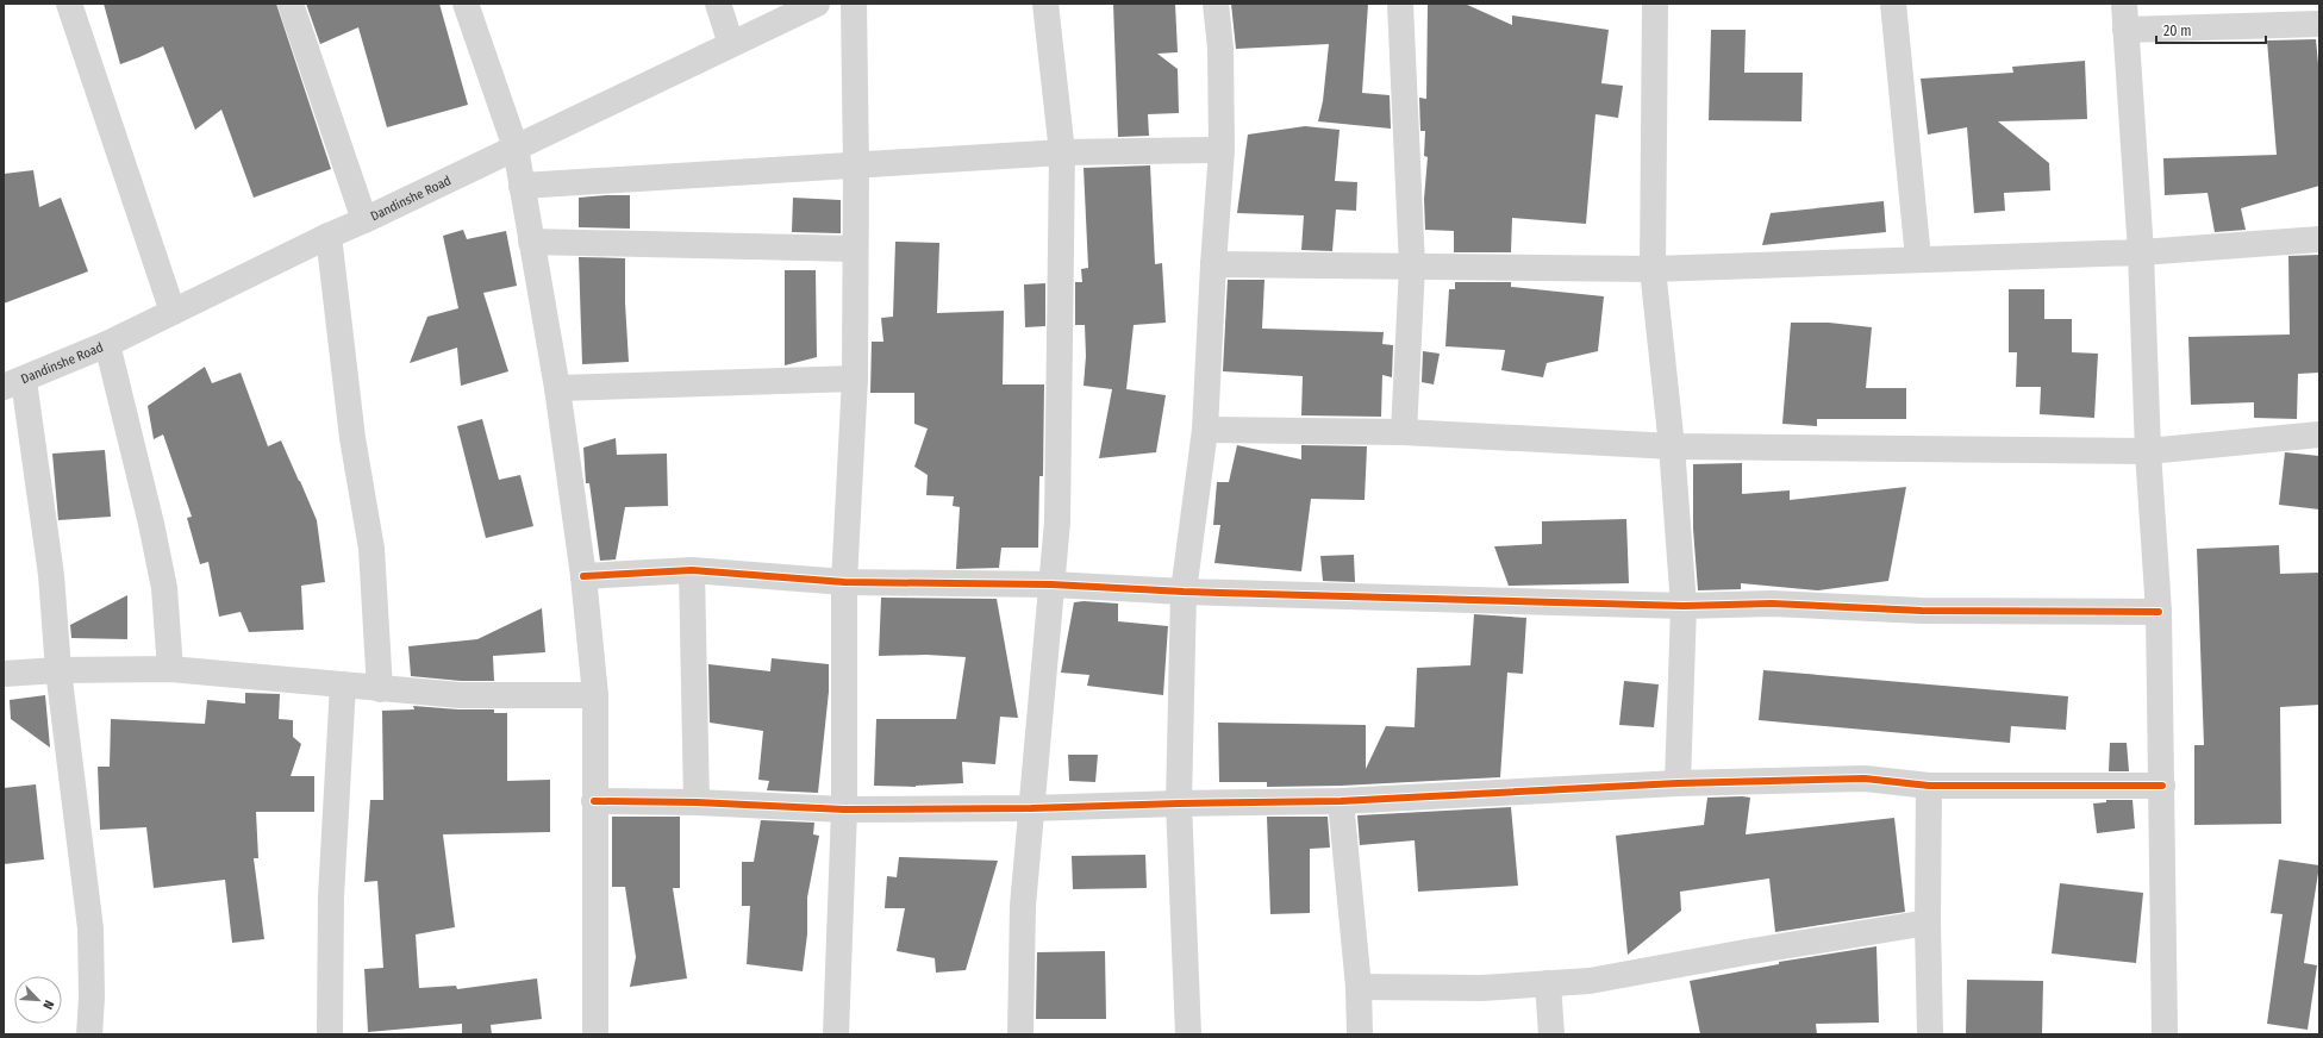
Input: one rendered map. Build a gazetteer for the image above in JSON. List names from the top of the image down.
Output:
{
  "streets": {
    "street": ["Dandinshe Road"]
  },
  "scale_bar": "20 m",
  "north": "bottom right"
}
